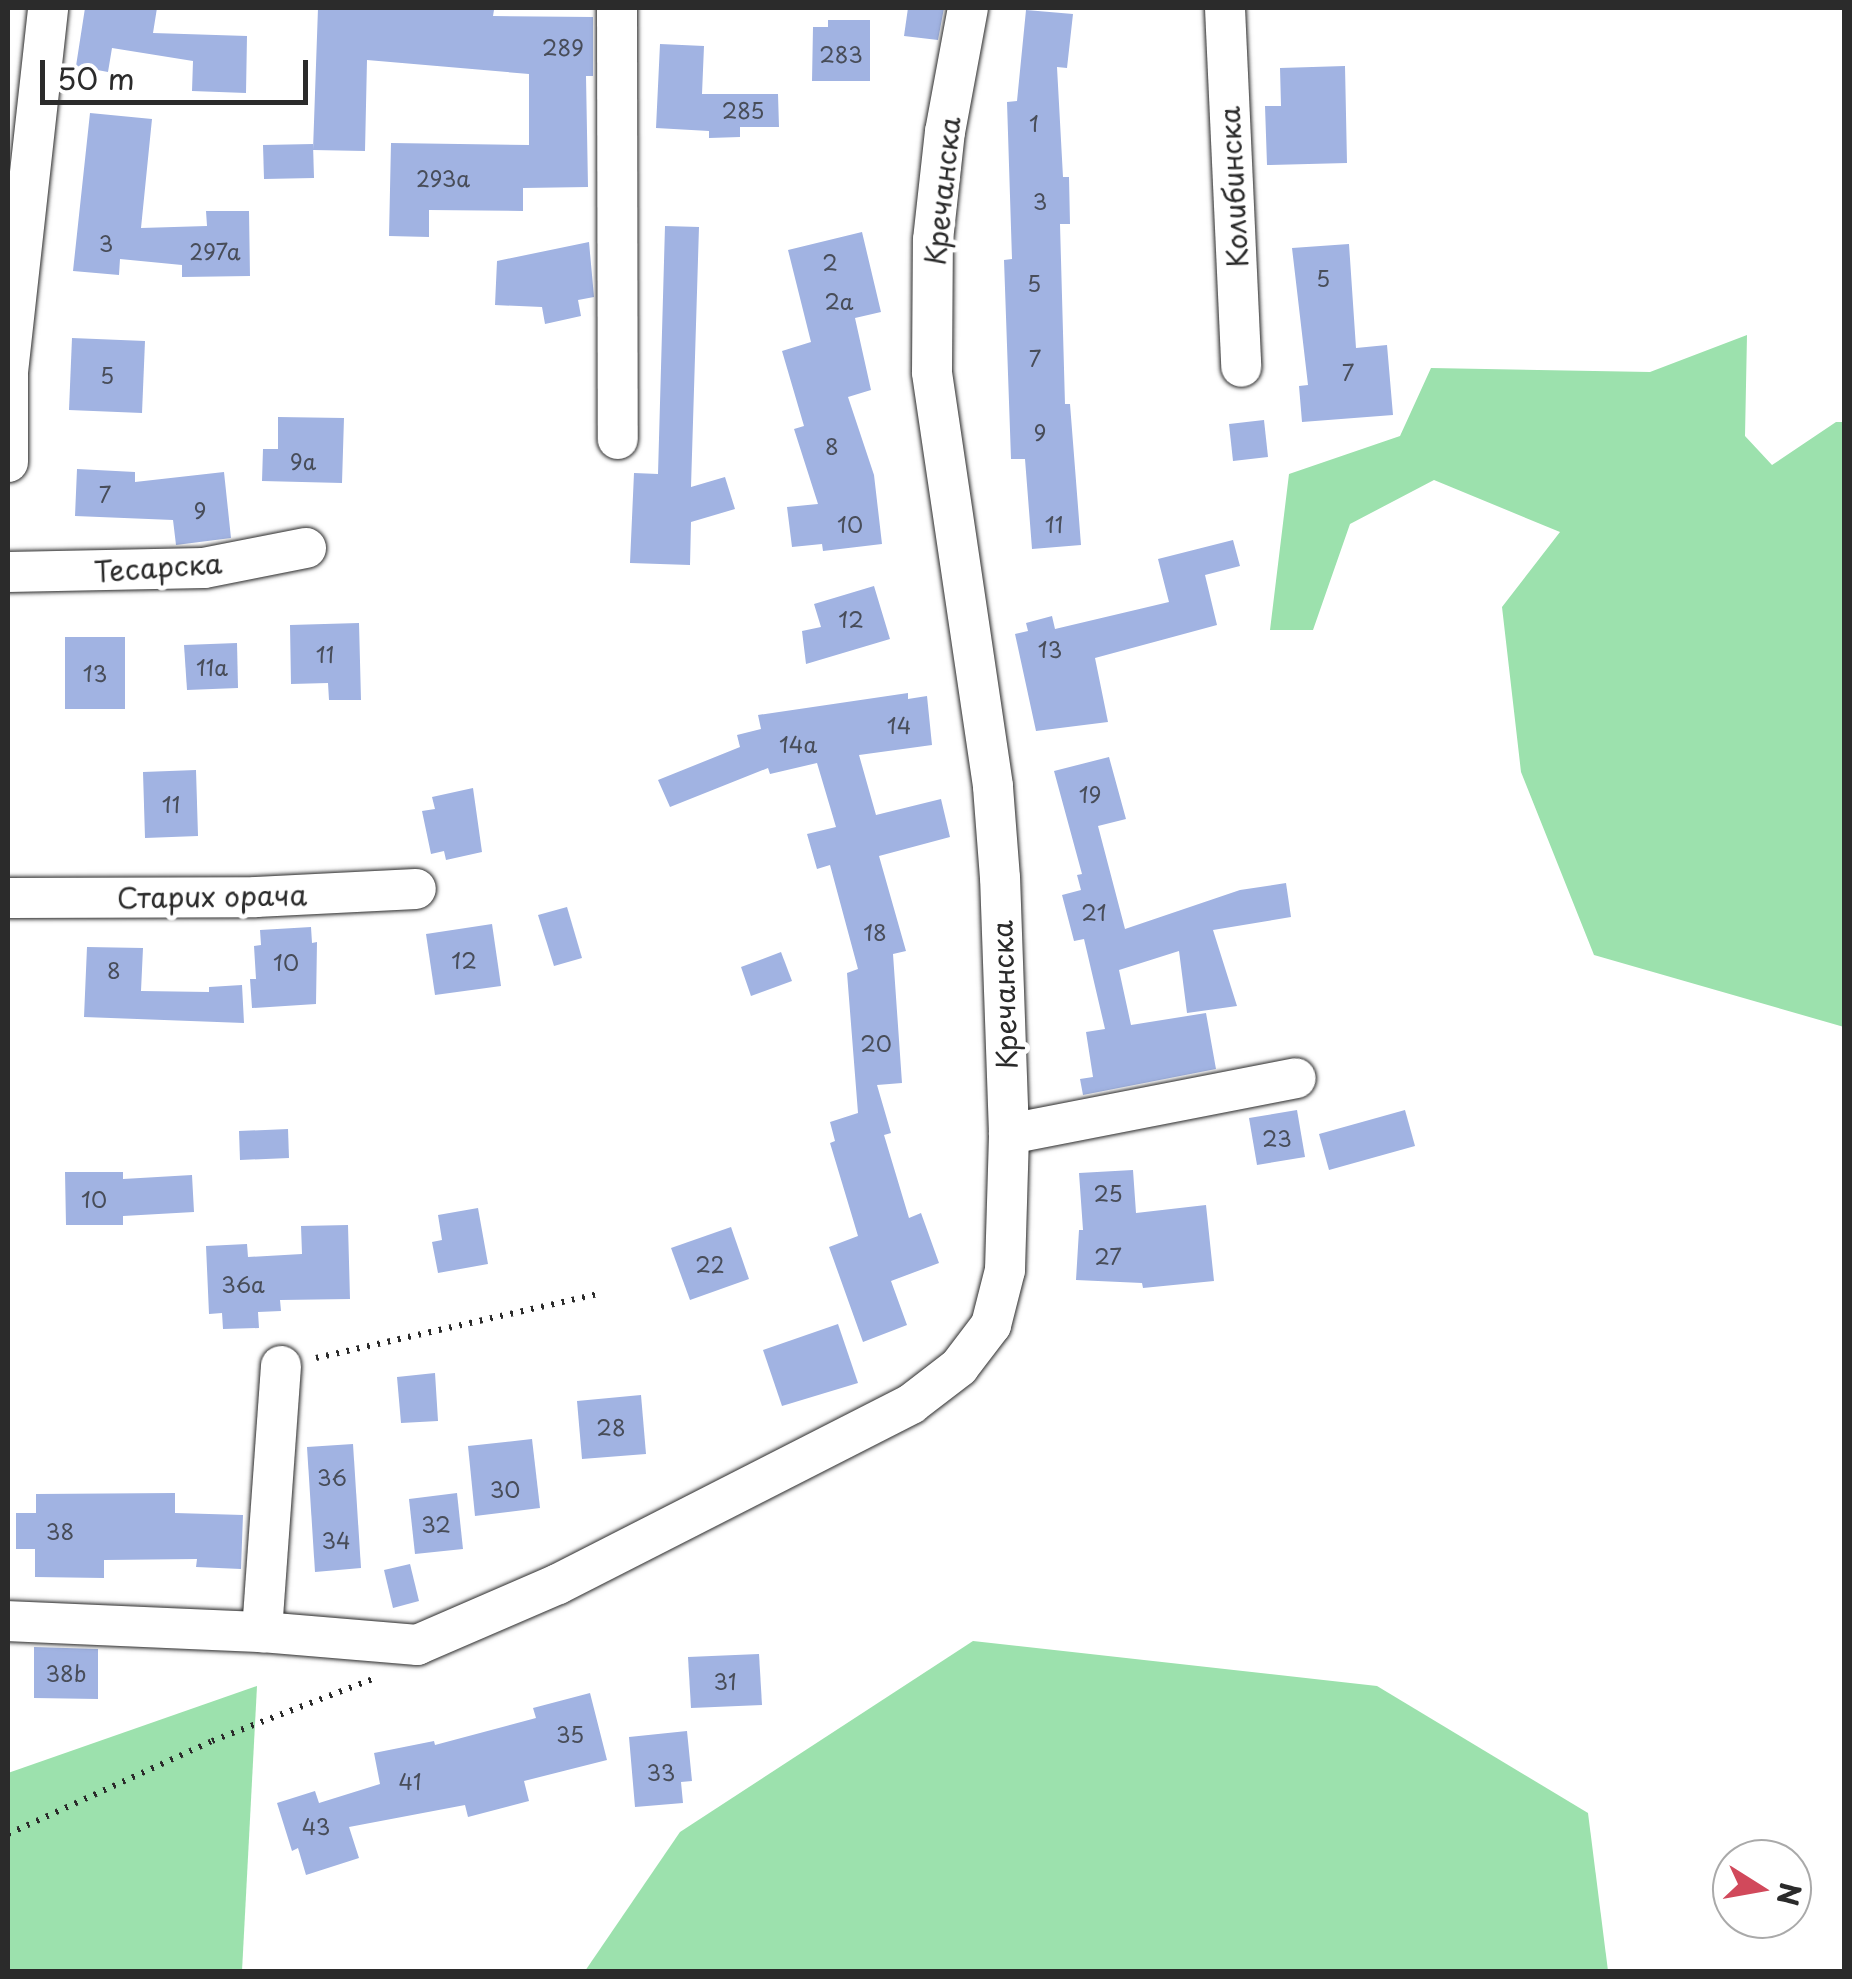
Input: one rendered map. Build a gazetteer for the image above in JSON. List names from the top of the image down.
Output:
{
  "streets": {
    "street": [
      "Колибинска",
      "Кречанска",
      "Тесарска",
      "Старих орача"
    ]
  },
  "house_numbers": [
    "289",
    "283",
    "285",
    "1",
    "293a",
    "3",
    "3",
    "297a",
    "2",
    "5",
    "5",
    "2a",
    "7",
    "7",
    "5",
    "9",
    "8",
    "9a",
    "7",
    "9",
    "10",
    "11",
    "12",
    "13",
    "11",
    "11a",
    "13",
    "14",
    "14a",
    "19",
    "11",
    "21",
    "18",
    "12",
    "10",
    "8",
    "20",
    "23",
    "25",
    "10",
    "27",
    "22",
    "36a",
    "28",
    "36",
    "30",
    "32",
    "38",
    "34",
    "38b",
    "31",
    "35",
    "33",
    "41",
    "43"
  ],
  "scale_bar": "50 m",
  "north": "right"
}
